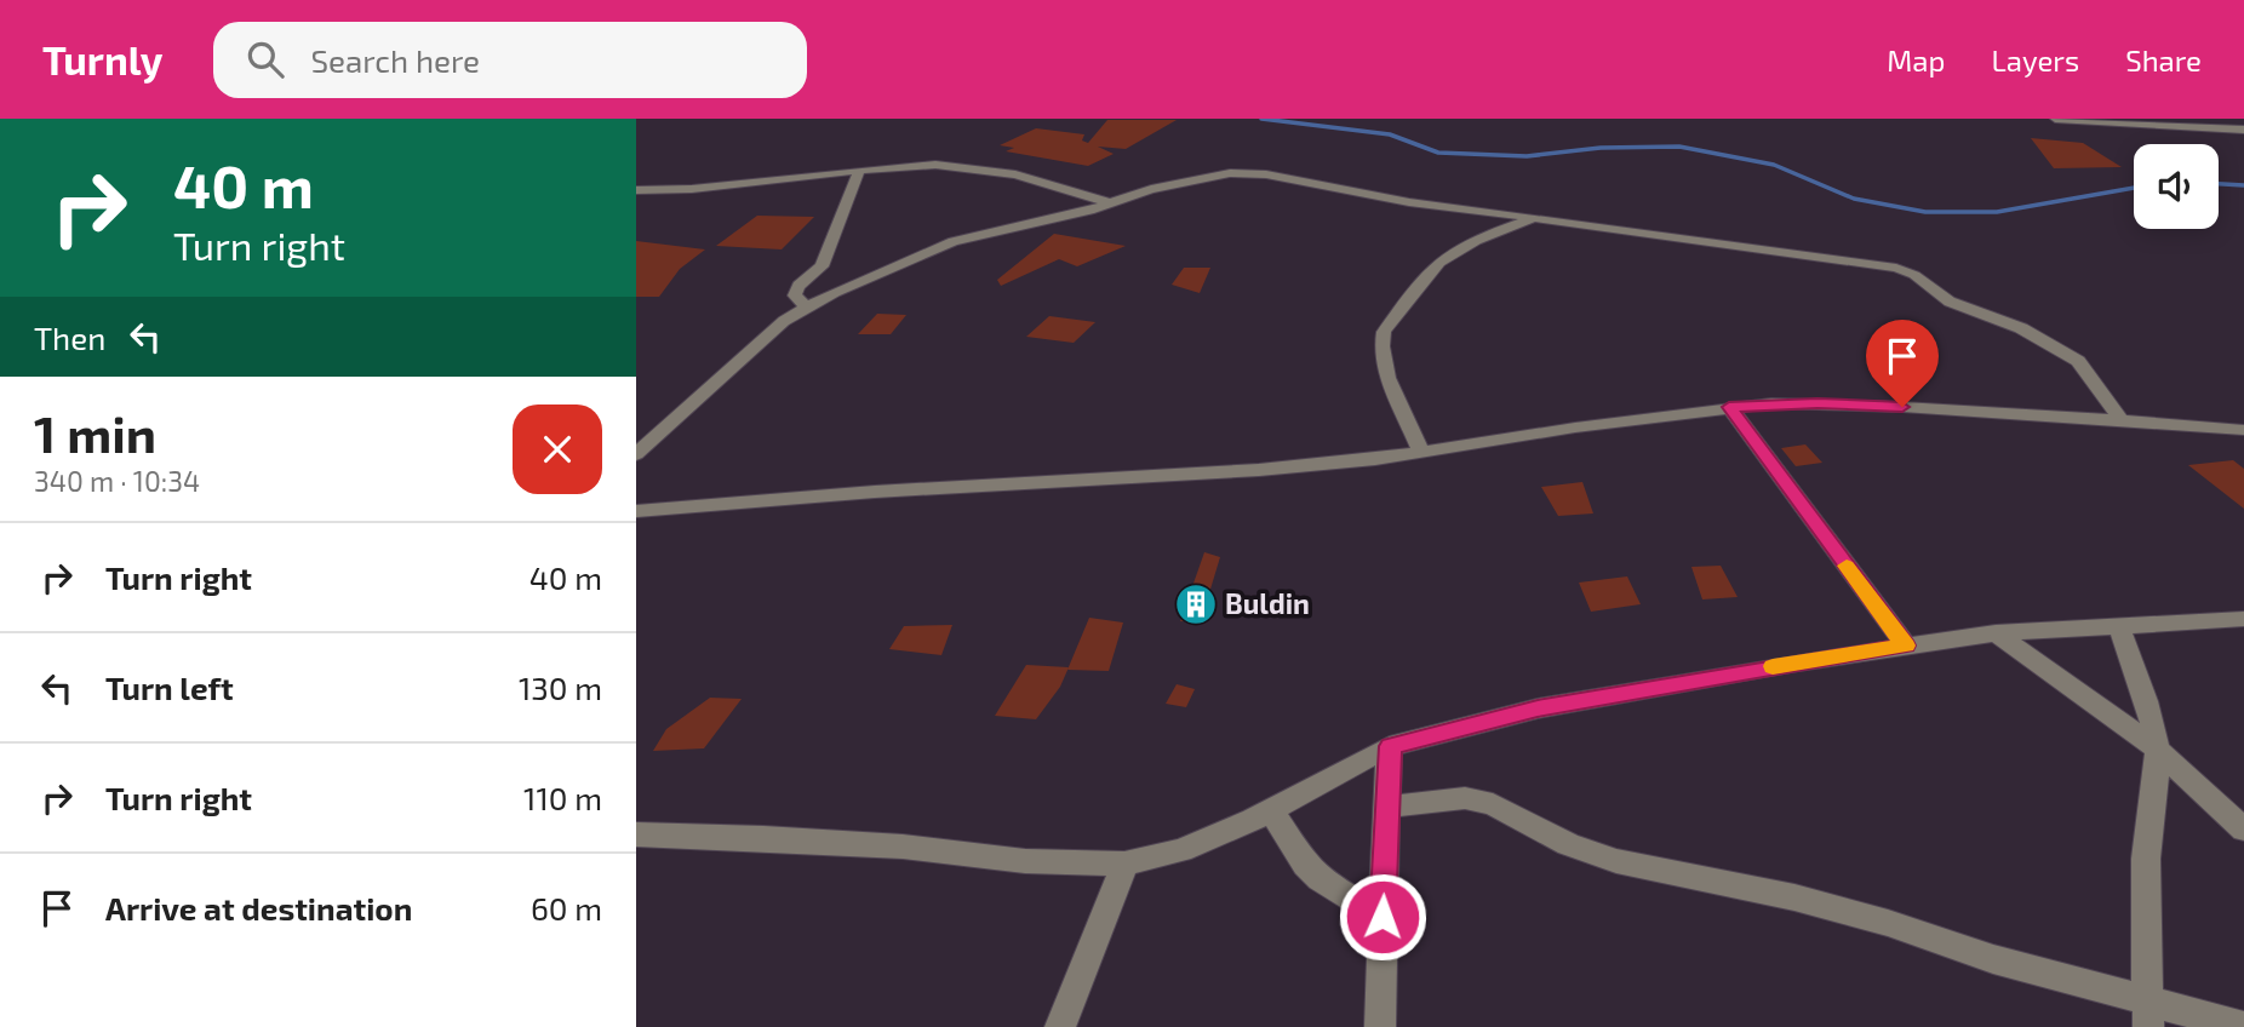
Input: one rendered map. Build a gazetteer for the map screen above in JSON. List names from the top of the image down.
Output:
{
  "places": {
    "building": ["Buldin"]
  },
  "page": {
    "header": "Turnly",
    "search": "Search here",
    "nav": ["Map", "Layers", "Share"],
    "turn": ["40 m", "Turn right"],
    "then": "Then",
    "heading": ["1 min", "340 m · 10:34"],
    "list": [
      {
        "name": "Turn right",
        "value": "40 m"
      },
      {
        "name": "Turn left",
        "value": "130 m"
      },
      {
        "name": "Turn right",
        "value": "110 m"
      },
      {
        "name": "Arrive at destination",
        "value": "60 m"
      }
    ]
  }
}
